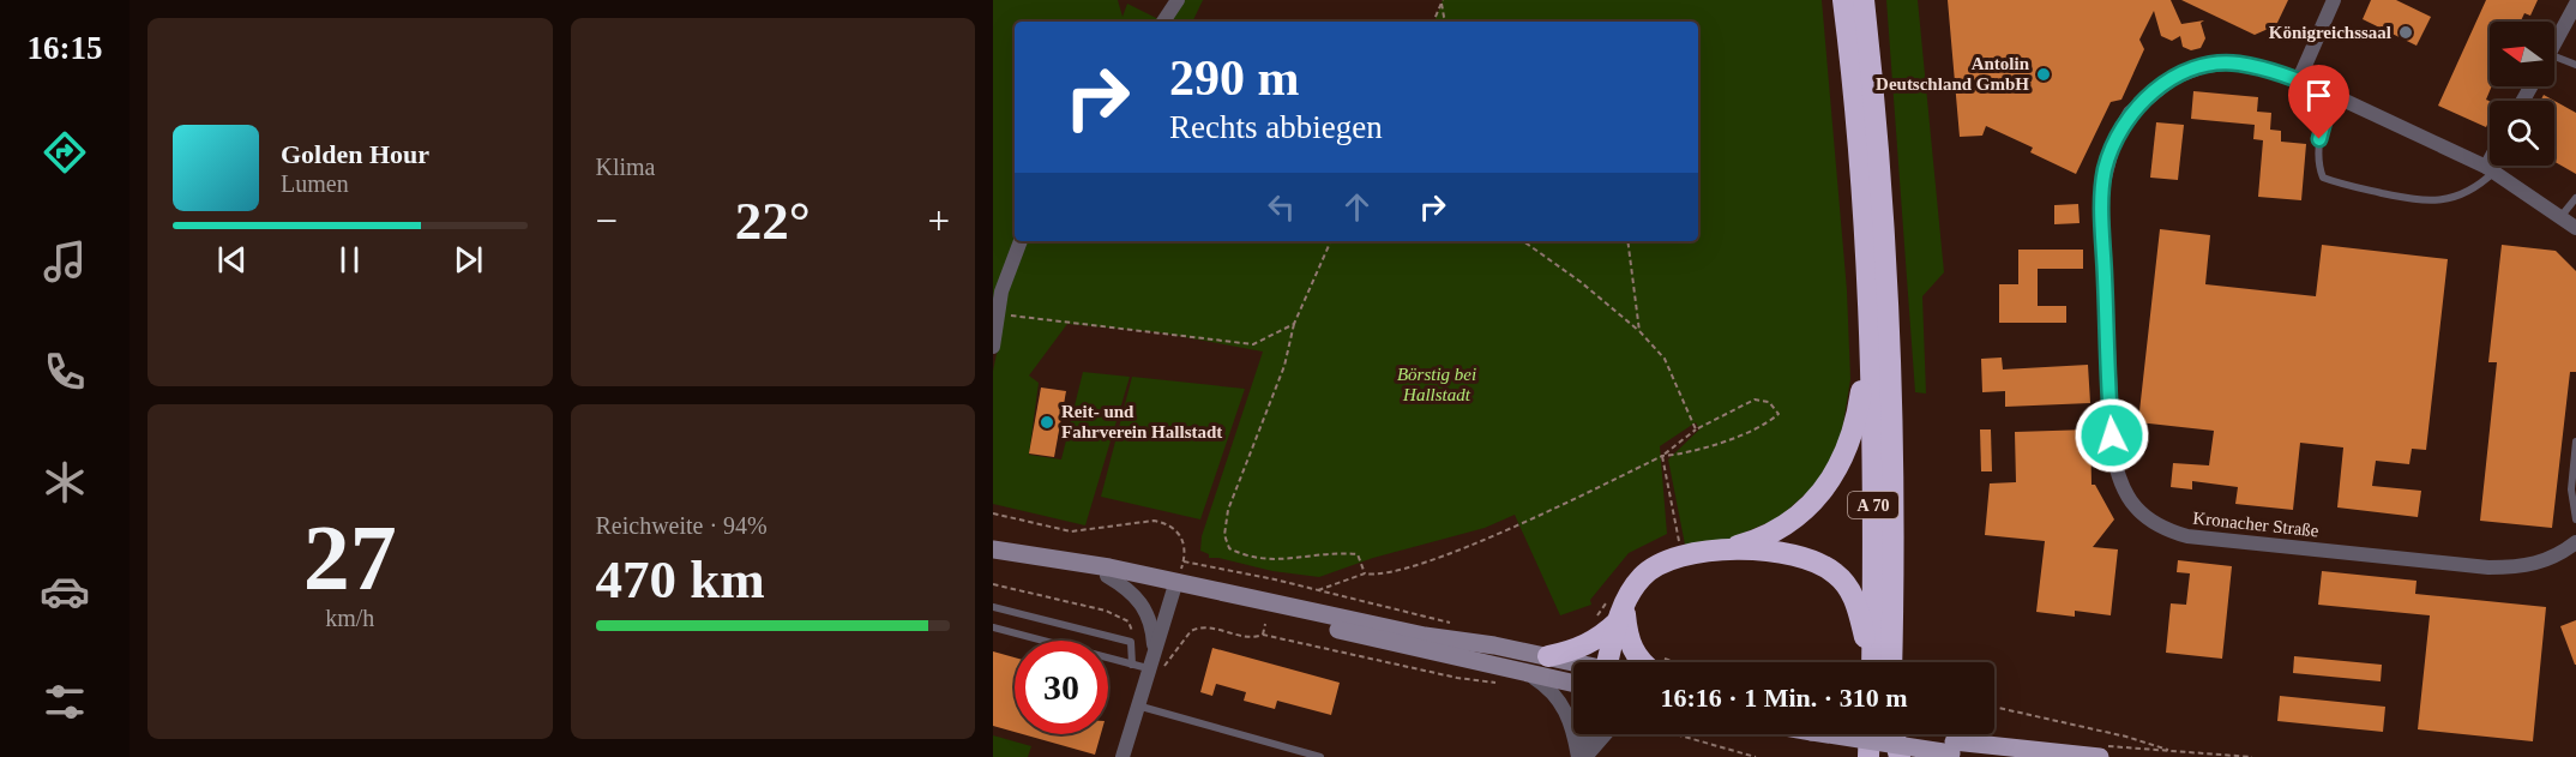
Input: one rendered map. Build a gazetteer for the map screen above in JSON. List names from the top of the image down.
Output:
{
  "streets": {
    "highway": ["A 70"],
    "street": ["Kronacher Straße"]
  },
  "parks": ["Börstig bei Hallstadt"],
  "places": ["Königreichssaal", "Antolin Deutschland GmbH", "Reit- und Fahrverein Hallstadt"],
  "north": "left",
  "page": {
    "tabs": "16:15",
    "tile": [
      "Klima",
      ["27", "km/h"],
      ["Reichweite · 94%", "470 km"]
    ],
    "turn": ["290 m", "Rechts abbiegen"],
    "song": ["Golden Hour", "Lumen"],
    "heat": ["−", "22°", "+"],
    "limit": "30",
    "trip": "16:16 · 1 Min. · 310 m"
  }
}
